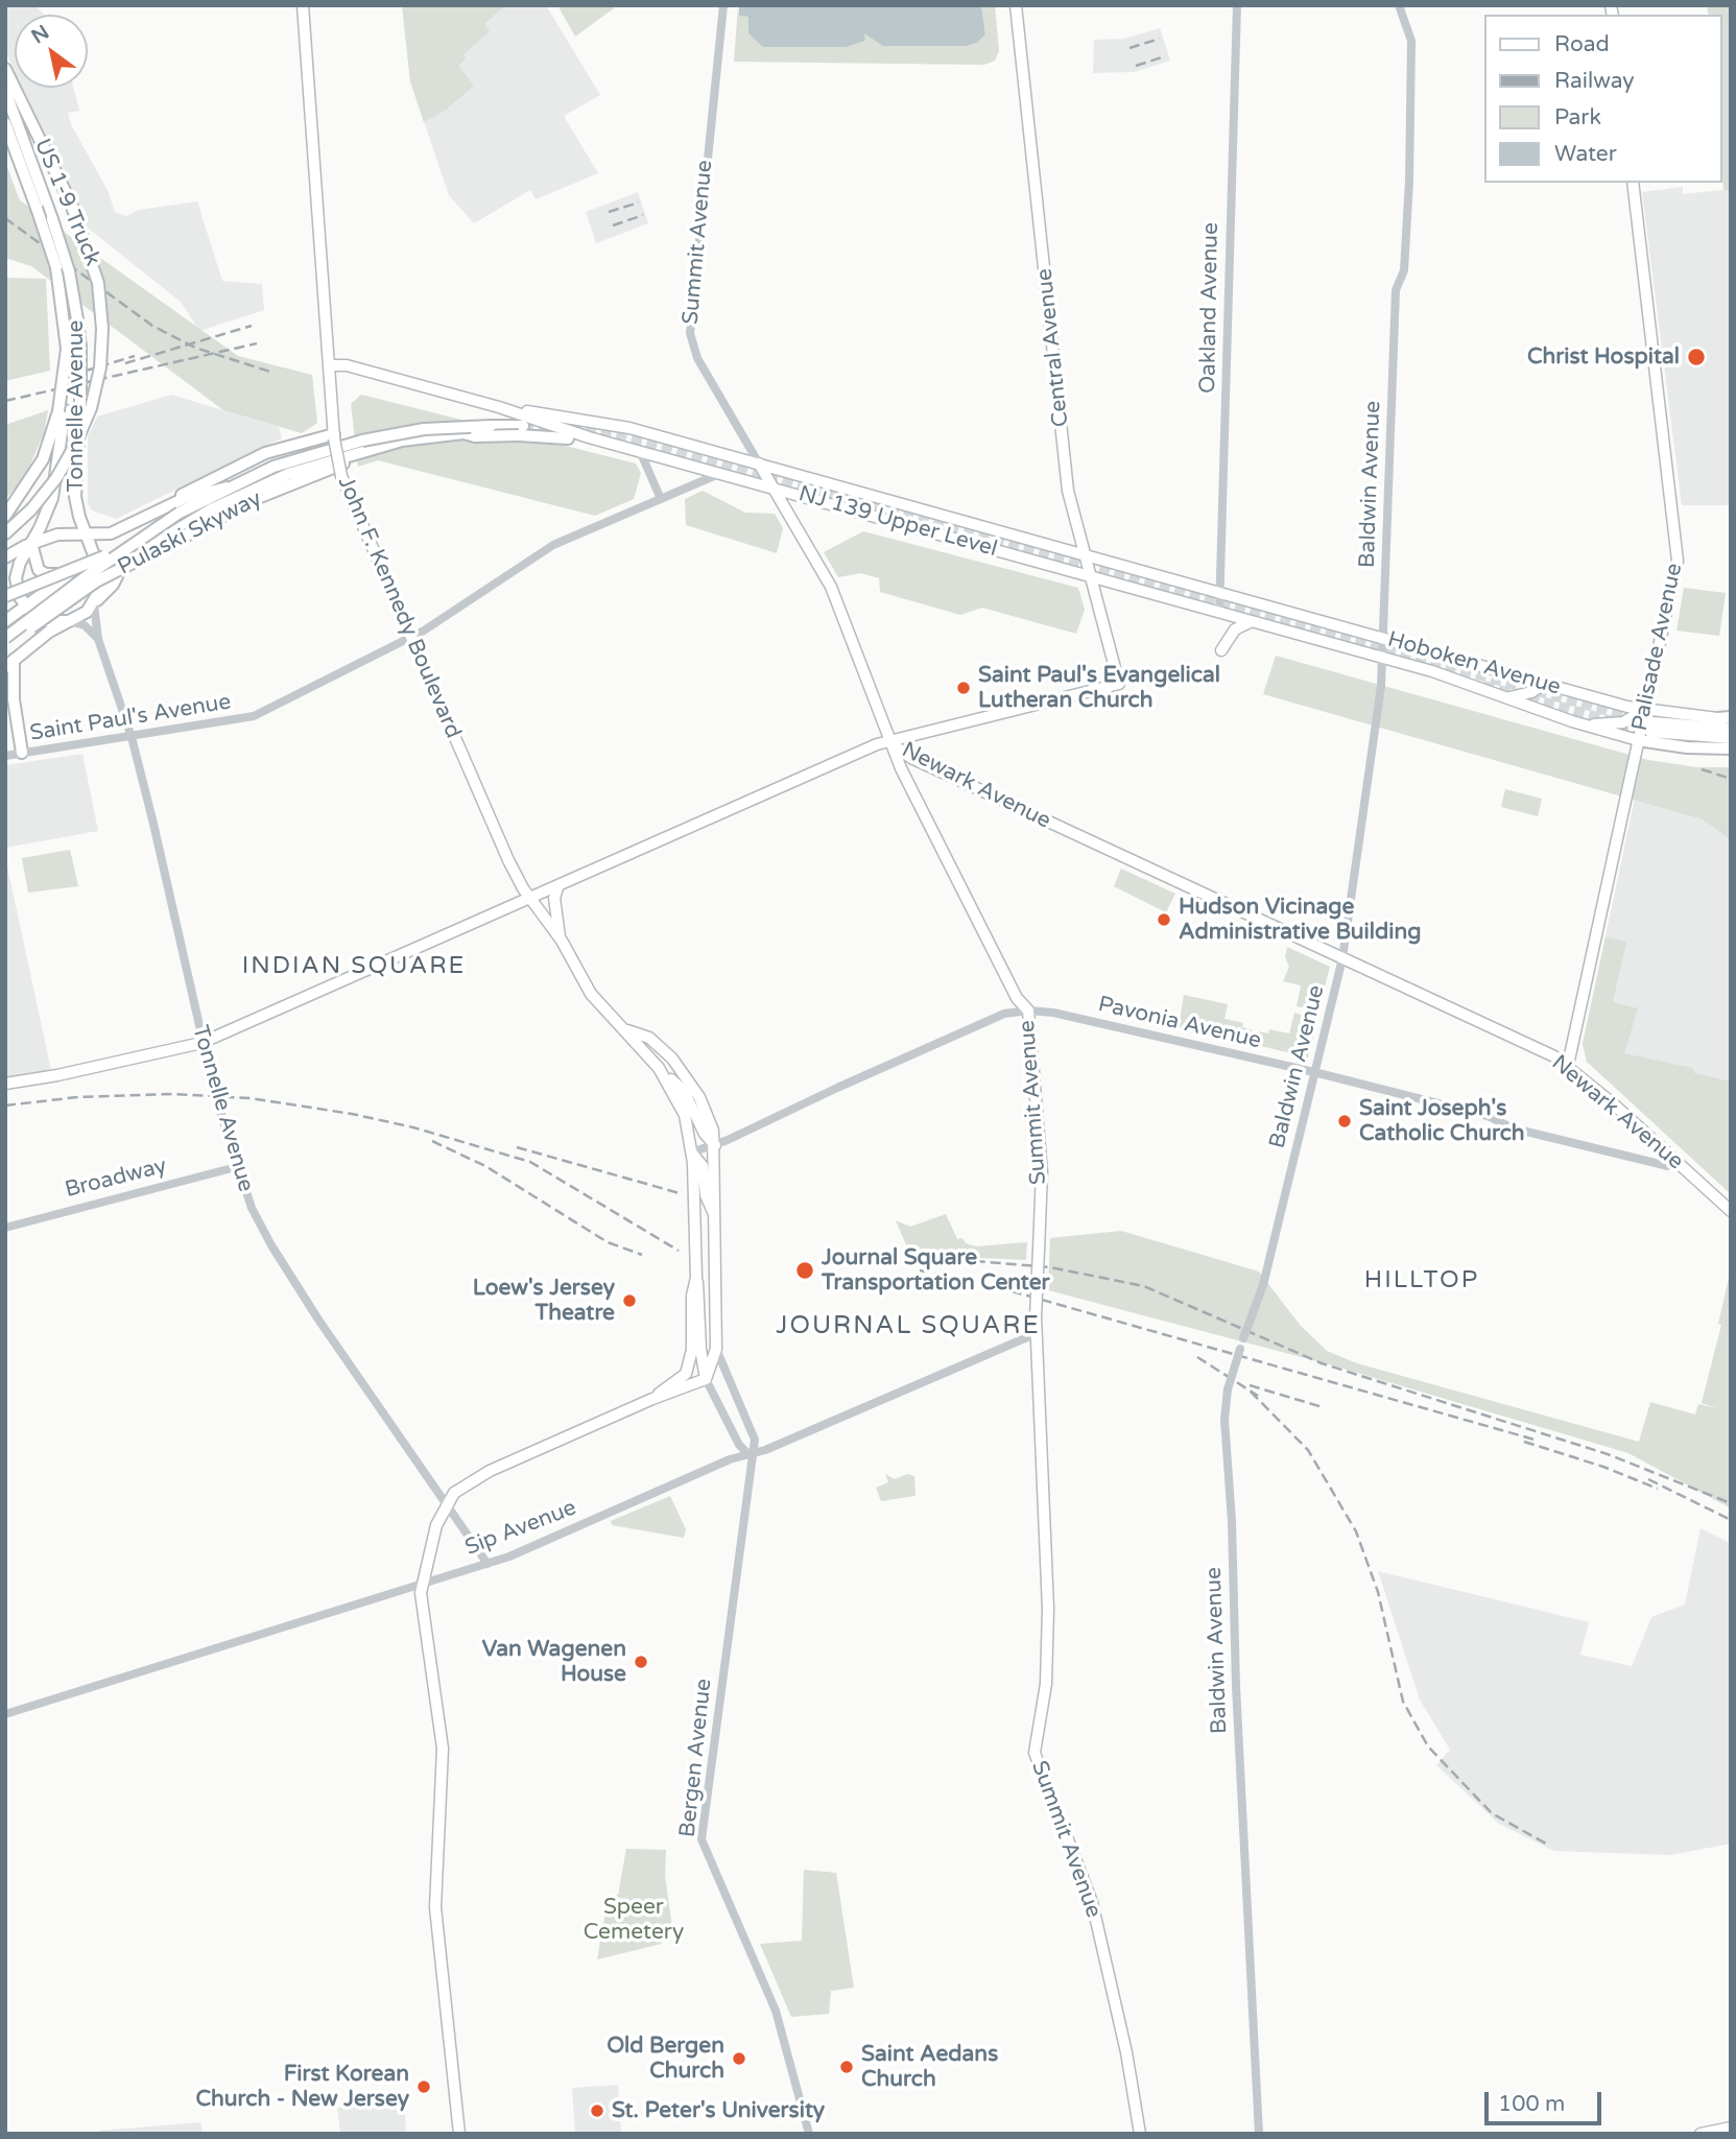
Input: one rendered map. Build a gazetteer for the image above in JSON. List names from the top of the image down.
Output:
{
  "streets": {
    "highway": ["US 1-9 Truck", "Tonnelle Avenue", "Pulaski Skyway"],
    "main road": [
      "Summit Avenue",
      "Central Avenue",
      "NJ 139 Upper Level",
      "John F. Kennedy Boulevard",
      "Palisade Avenue",
      "Hoboken Avenue",
      "Newark Avenue"
    ],
    "street": [
      "Oakland Avenue",
      "Baldwin Avenue",
      "Saint Paul's Avenue",
      "Pavonia Avenue",
      "Broadway",
      "Sip Avenue",
      "Bergen Avenue"
    ]
  },
  "crossings": [
    ["Summit Avenue", "Central Avenue"],
    ["Summit Avenue", "NJ 139 Upper Level"],
    ["Summit Avenue", "Newark Avenue"],
    ["Summit Avenue", "Pavonia Avenue"],
    ["Summit Avenue", "Sip Avenue"],
    ["Oakland Avenue", "NJ 139 Upper Level"],
    ["Oakland Avenue", "Hoboken Avenue"],
    ["Central Avenue", "NJ 139 Upper Level"],
    ["Central Avenue", "Newark Avenue"],
    ["Tonnelle Avenue", "John F. Kennedy Boulevard"],
    ["Tonnelle Avenue", "Saint Paul's Avenue"],
    ["Tonnelle Avenue", "Newark Avenue"],
    ["Tonnelle Avenue", "Broadway"],
    ["Tonnelle Avenue", "Sip Avenue"],
    ["Baldwin Avenue", "Hoboken Avenue"],
    ["Baldwin Avenue", "Newark Avenue"],
    ["Baldwin Avenue", "Pavonia Avenue"],
    ["NJ 139 Upper Level", "John F. Kennedy Boulevard"],
    ["NJ 139 Upper Level", "Hoboken Avenue"],
    ["NJ 139 Upper Level", "Saint Paul's Avenue"],
    ["John F. Kennedy Boulevard", "Saint Paul's Avenue"],
    ["John F. Kennedy Boulevard", "Newark Avenue"],
    ["John F. Kennedy Boulevard", "Pavonia Avenue"],
    ["John F. Kennedy Boulevard", "Sip Avenue"],
    ["John F. Kennedy Boulevard", "Bergen Avenue"],
    ["Palisade Avenue", "Hoboken Avenue"],
    ["Palisade Avenue", "Newark Avenue"],
    ["Newark Avenue", "Pavonia Avenue"],
    ["Sip Avenue", "Bergen Avenue"]
  ],
  "districts": ["INDIAN SQUARE", "HILLTOP", "JOURNAL SQUARE"],
  "parks": ["Speer Cemetery"],
  "places": [
    "Christ Hospital",
    "Saint Paul's Evangelical Lutheran Church",
    "Hudson Vicinage Administrative Building",
    "Saint Joseph's Catholic Church",
    "Journal Square Transportation Center",
    "Loew's Jersey Theatre",
    "Van Wagenen House",
    "Old Bergen Church",
    "Saint Aedans Church",
    "First Korean Church - New Jersey",
    "St. Peter's University"
  ],
  "legend": [
    "Road",
    "Railway",
    "Park",
    "Water"
  ],
  "scale_bar": "100 m",
  "north": "top left"
}
